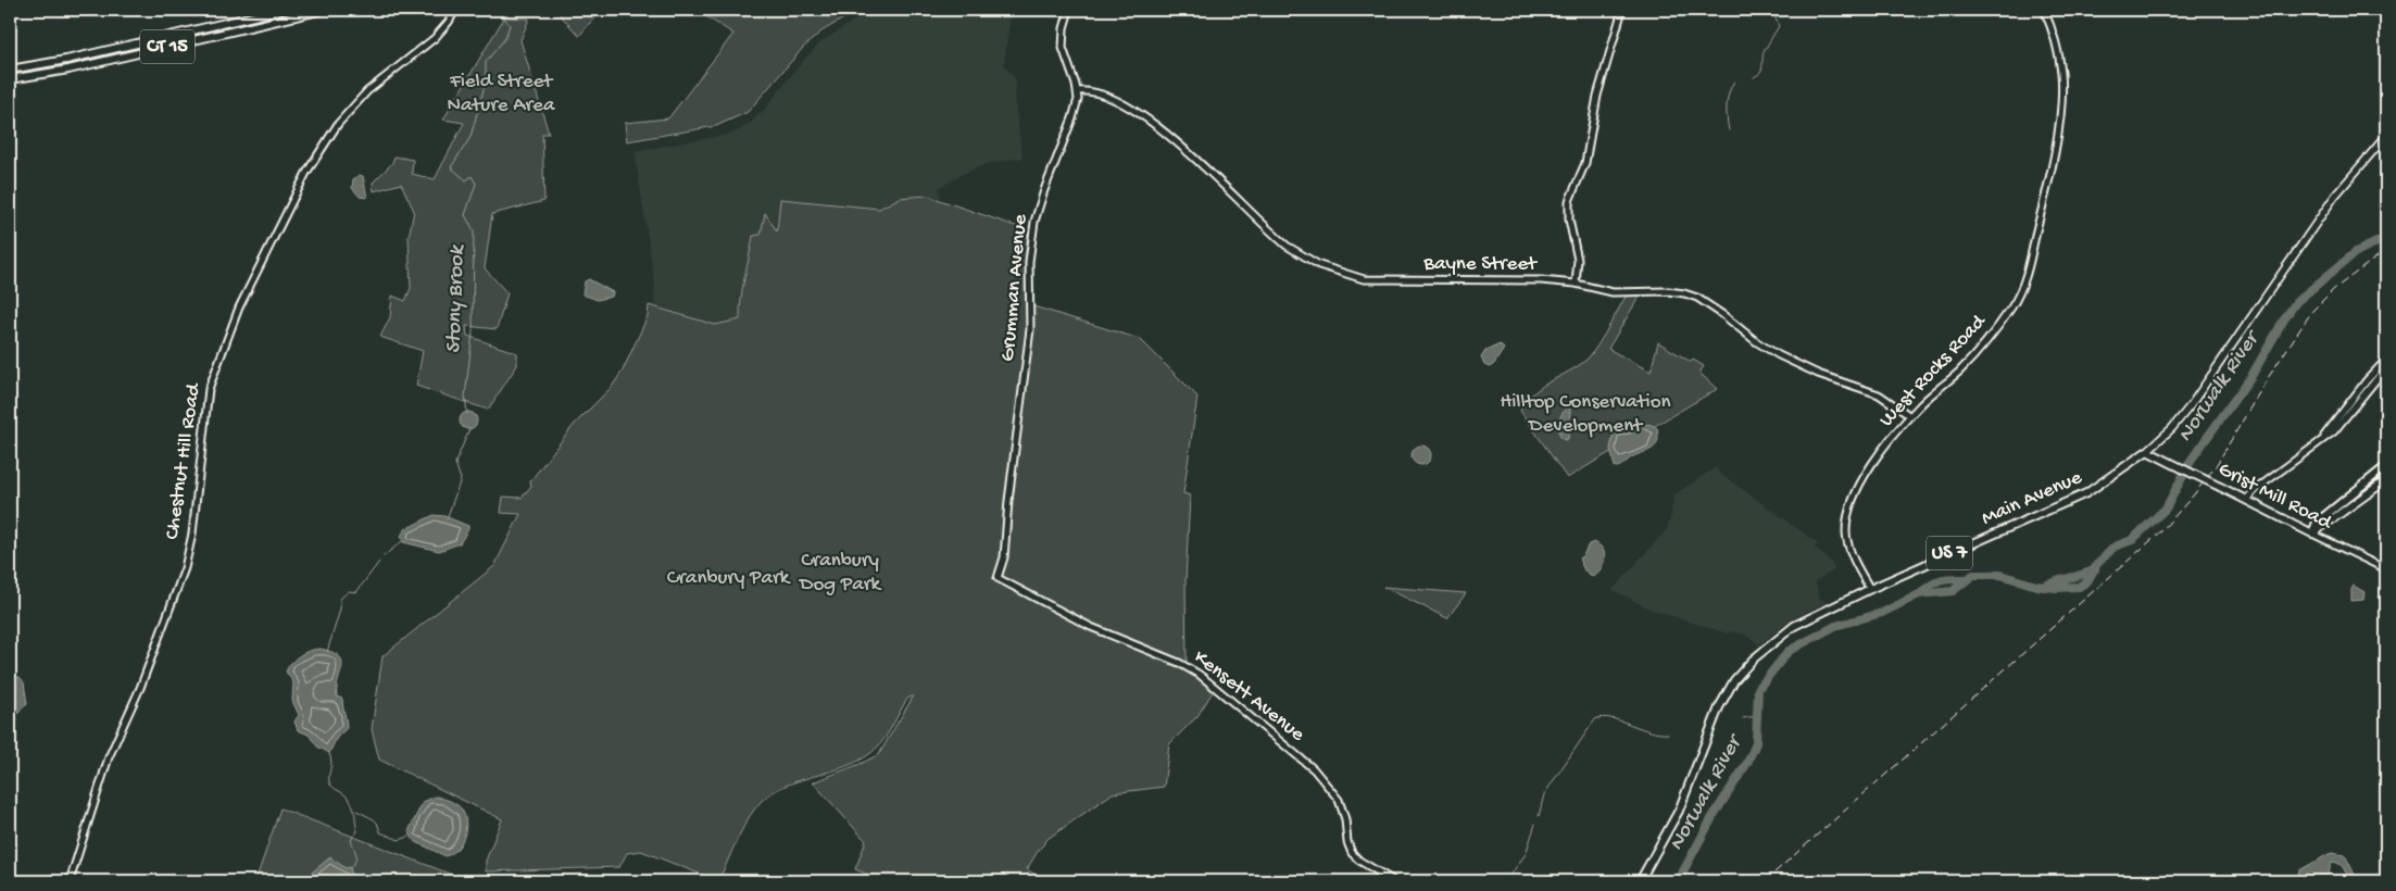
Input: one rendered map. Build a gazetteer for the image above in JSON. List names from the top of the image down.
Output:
{
  "streets": {
    "highway": [
      "CT 15",
      "Grist Mill Road",
      "Main Avenue",
      "US 7"
    ],
    "street": [
      "Bayne Street",
      "Grumman Avenue",
      "West Rocks Road",
      "Chestnut Hill Road",
      "Kensett Avenue"
    ]
  },
  "crossings": [
    ["Bayne Street", "Grumman Avenue"],
    ["Bayne Street", "West Rocks Road"],
    ["Grumman Avenue", "Kensett Avenue"],
    ["West Rocks Road", "Main Avenue"],
    ["Grist Mill Road", "Main Avenue"]
  ],
  "water": ["Stony Brook", "Norwalk River"],
  "parks": [
    "Field Street Nature Area",
    "Hilltop Conservation Development",
    "Cranbury Dog Park",
    "Cranbury Park"
  ]
}
